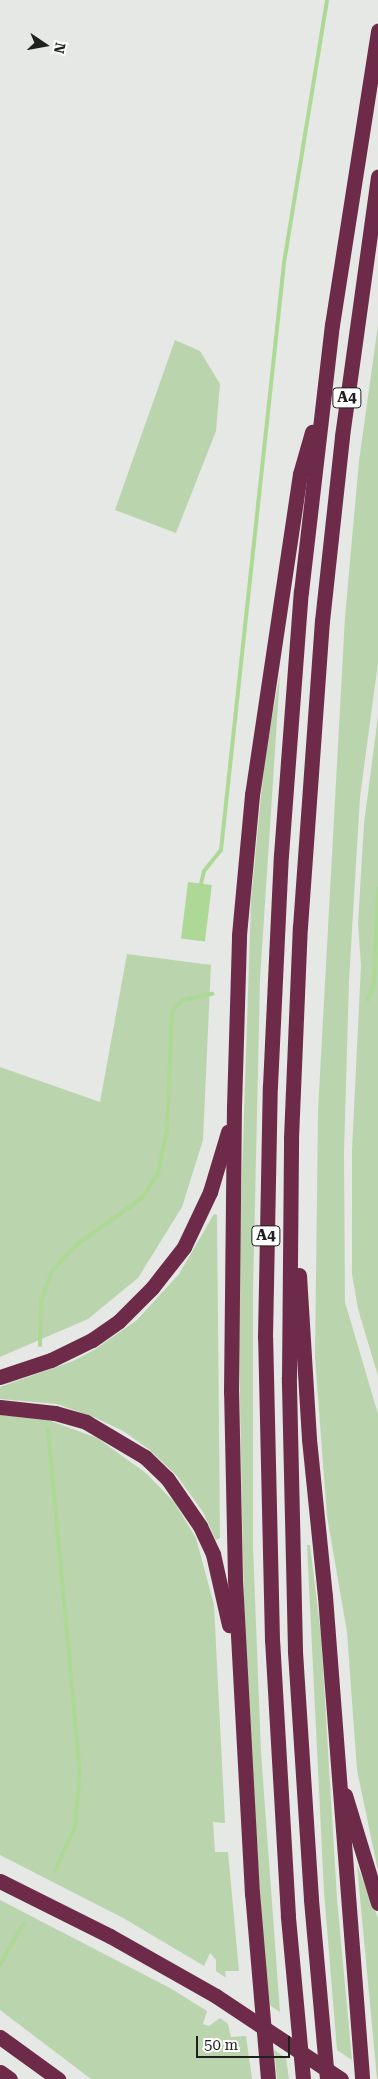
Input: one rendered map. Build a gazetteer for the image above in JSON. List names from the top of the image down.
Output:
{
  "streets": {
    "highway": ["A4"]
  },
  "scale_bar": "50 m",
  "north": "right"
}
